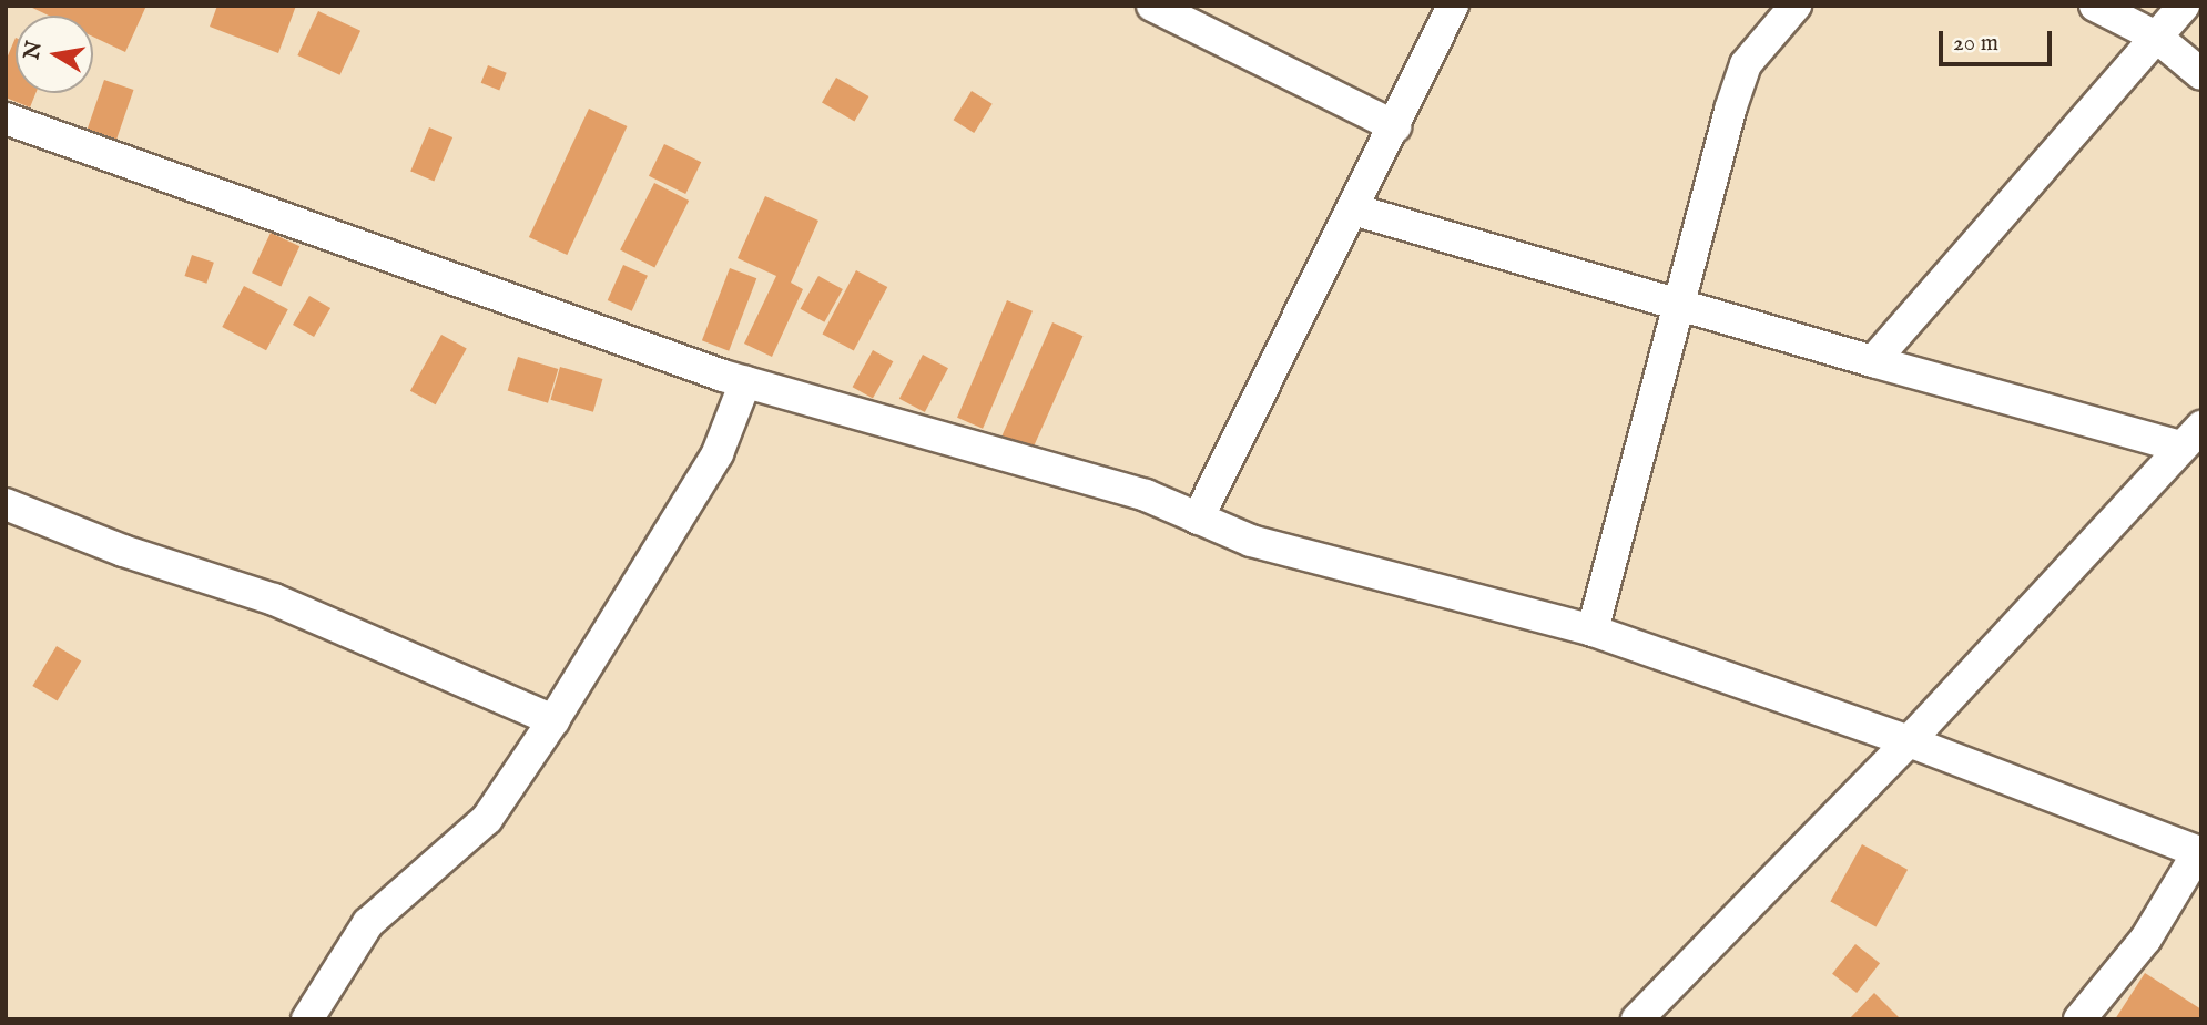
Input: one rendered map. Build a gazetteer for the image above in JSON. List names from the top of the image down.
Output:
{
  "scale_bar": "20 m",
  "north": "left"
}
